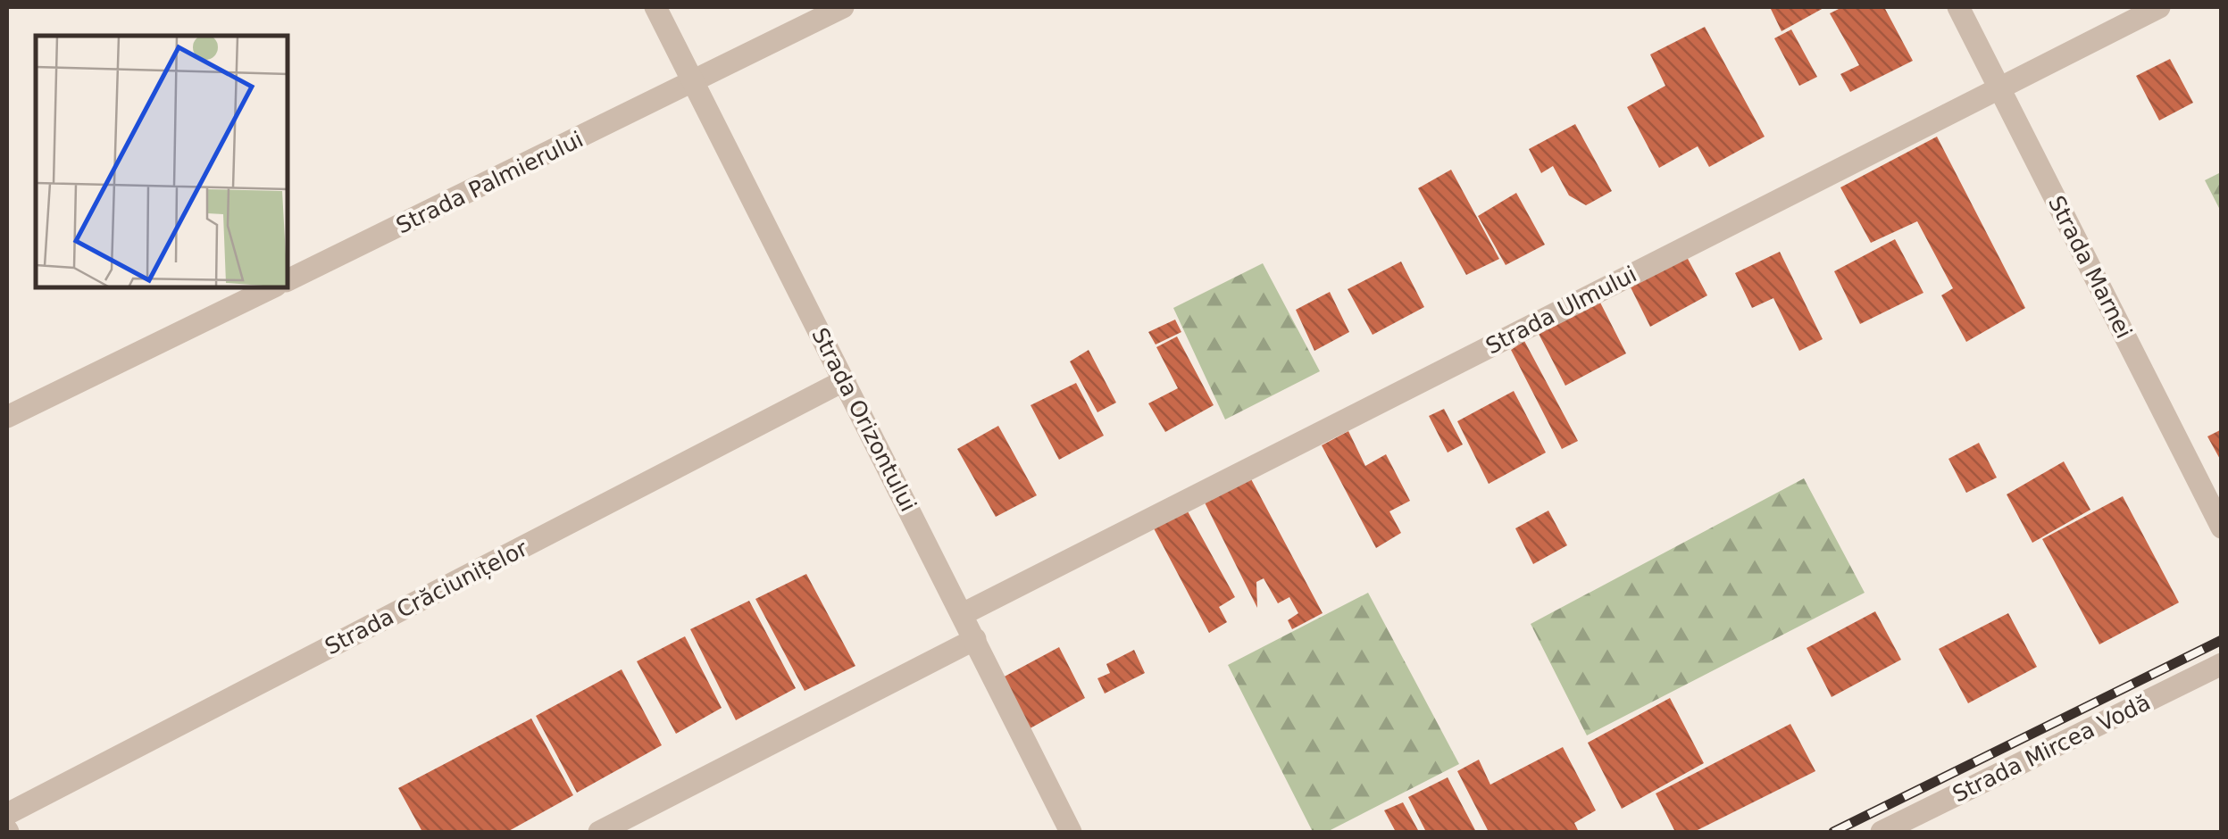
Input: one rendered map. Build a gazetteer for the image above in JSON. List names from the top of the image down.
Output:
{
  "streets": {
    "street": [
      "Strada Palmierului",
      "Strada Marnei",
      "Strada Ulmului",
      "Strada Orizontului",
      "Strada Crăciunițelor",
      "Strada Mircea Vodă"
    ]
  },
  "crossings": [
    ["Strada Palmierului", "Strada Orizontului"],
    ["Strada Marnei", "Strada Ulmului"],
    ["Strada Ulmului", "Strada Orizontului"],
    ["Strada Orizontului", "Strada Crăciunițelor"]
  ]
}
